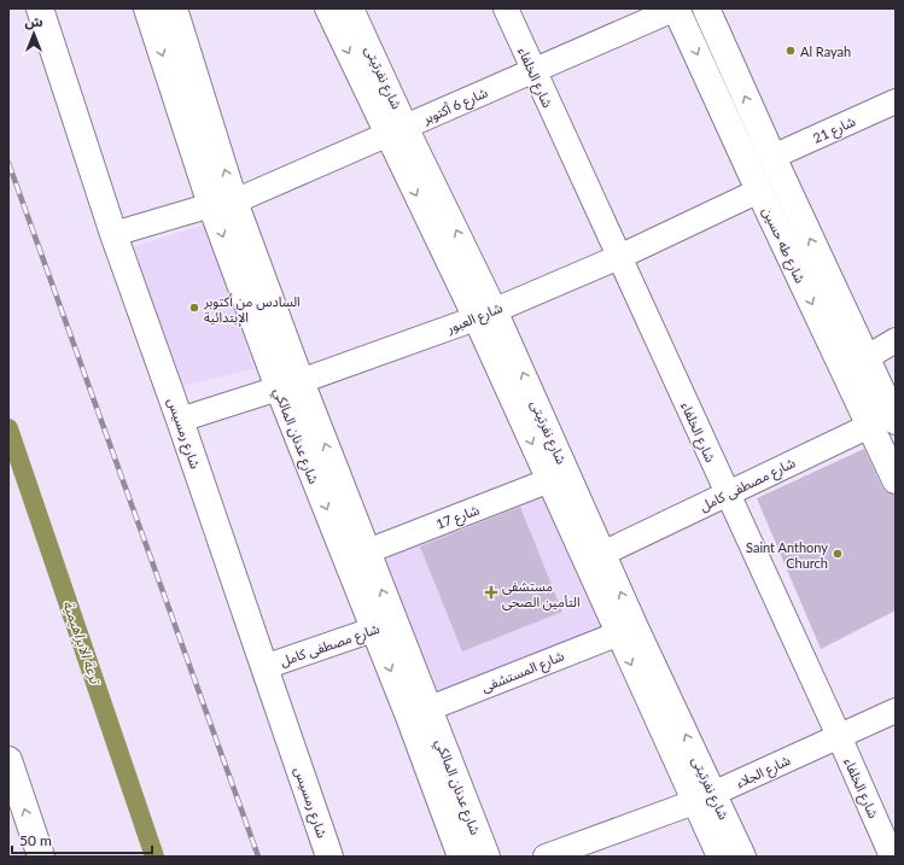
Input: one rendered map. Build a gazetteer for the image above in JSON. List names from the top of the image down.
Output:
{
  "streets": {
    "main road": ["شارع طه حسين", "شارع رمسيس", "شارع عدنان المالكي"],
    "street": [
      "شارع نفرتيتى",
      "شارع الخلفاء",
      "شارع 6 أكتوبر",
      "شارع 21",
      "شارع العبور",
      "شارع مصطفى كامل",
      "شارع 17",
      "شارع المستشفى",
      "شارع الجلاء"
    ]
  },
  "crossings": [
    ["شارع نفرتيتى", "شارع 6 أكتوبر"],
    ["شارع نفرتيتى", "شارع العبور"],
    ["شارع نفرتيتى", "شارع مصطفى كامل"],
    ["شارع نفرتيتى", "شارع 17"],
    ["شارع نفرتيتى", "شارع المستشفى"],
    ["شارع نفرتيتى", "شارع الجلاء"],
    ["شارع الخلفاء", "شارع 6 أكتوبر"],
    ["شارع الخلفاء", "شارع العبور"],
    ["شارع الخلفاء", "شارع مصطفى كامل"],
    ["شارع الخلفاء", "شارع الجلاء"],
    ["شارع 6 أكتوبر", "شارع طه حسين"],
    ["شارع 6 أكتوبر", "شارع رمسيس"],
    ["شارع 6 أكتوبر", "شارع عدنان المالكي"],
    ["شارع 21", "شارع طه حسين"],
    ["شارع طه حسين", "شارع العبور"],
    ["شارع طه حسين", "شارع مصطفى كامل"],
    ["شارع العبور", "شارع رمسيس"],
    ["شارع العبور", "شارع عدنان المالكي"],
    ["شارع رمسيس", "شارع مصطفى كامل"],
    ["شارع عدنان المالكي", "شارع مصطفى كامل"],
    ["شارع عدنان المالكي", "شارع 17"],
    ["شارع عدنان المالكي", "شارع المستشفى"]
  ],
  "water": ["ترعة الابراهيمية"],
  "places": {
    "other": ["Al Rayah", "السادس من أكتوبر الإبتدائية", "Saint Anthony Church"],
    "health": ["مستشفى التأمين الصحى"]
  },
  "scale_bar": "50 m",
  "north": "top"
}
